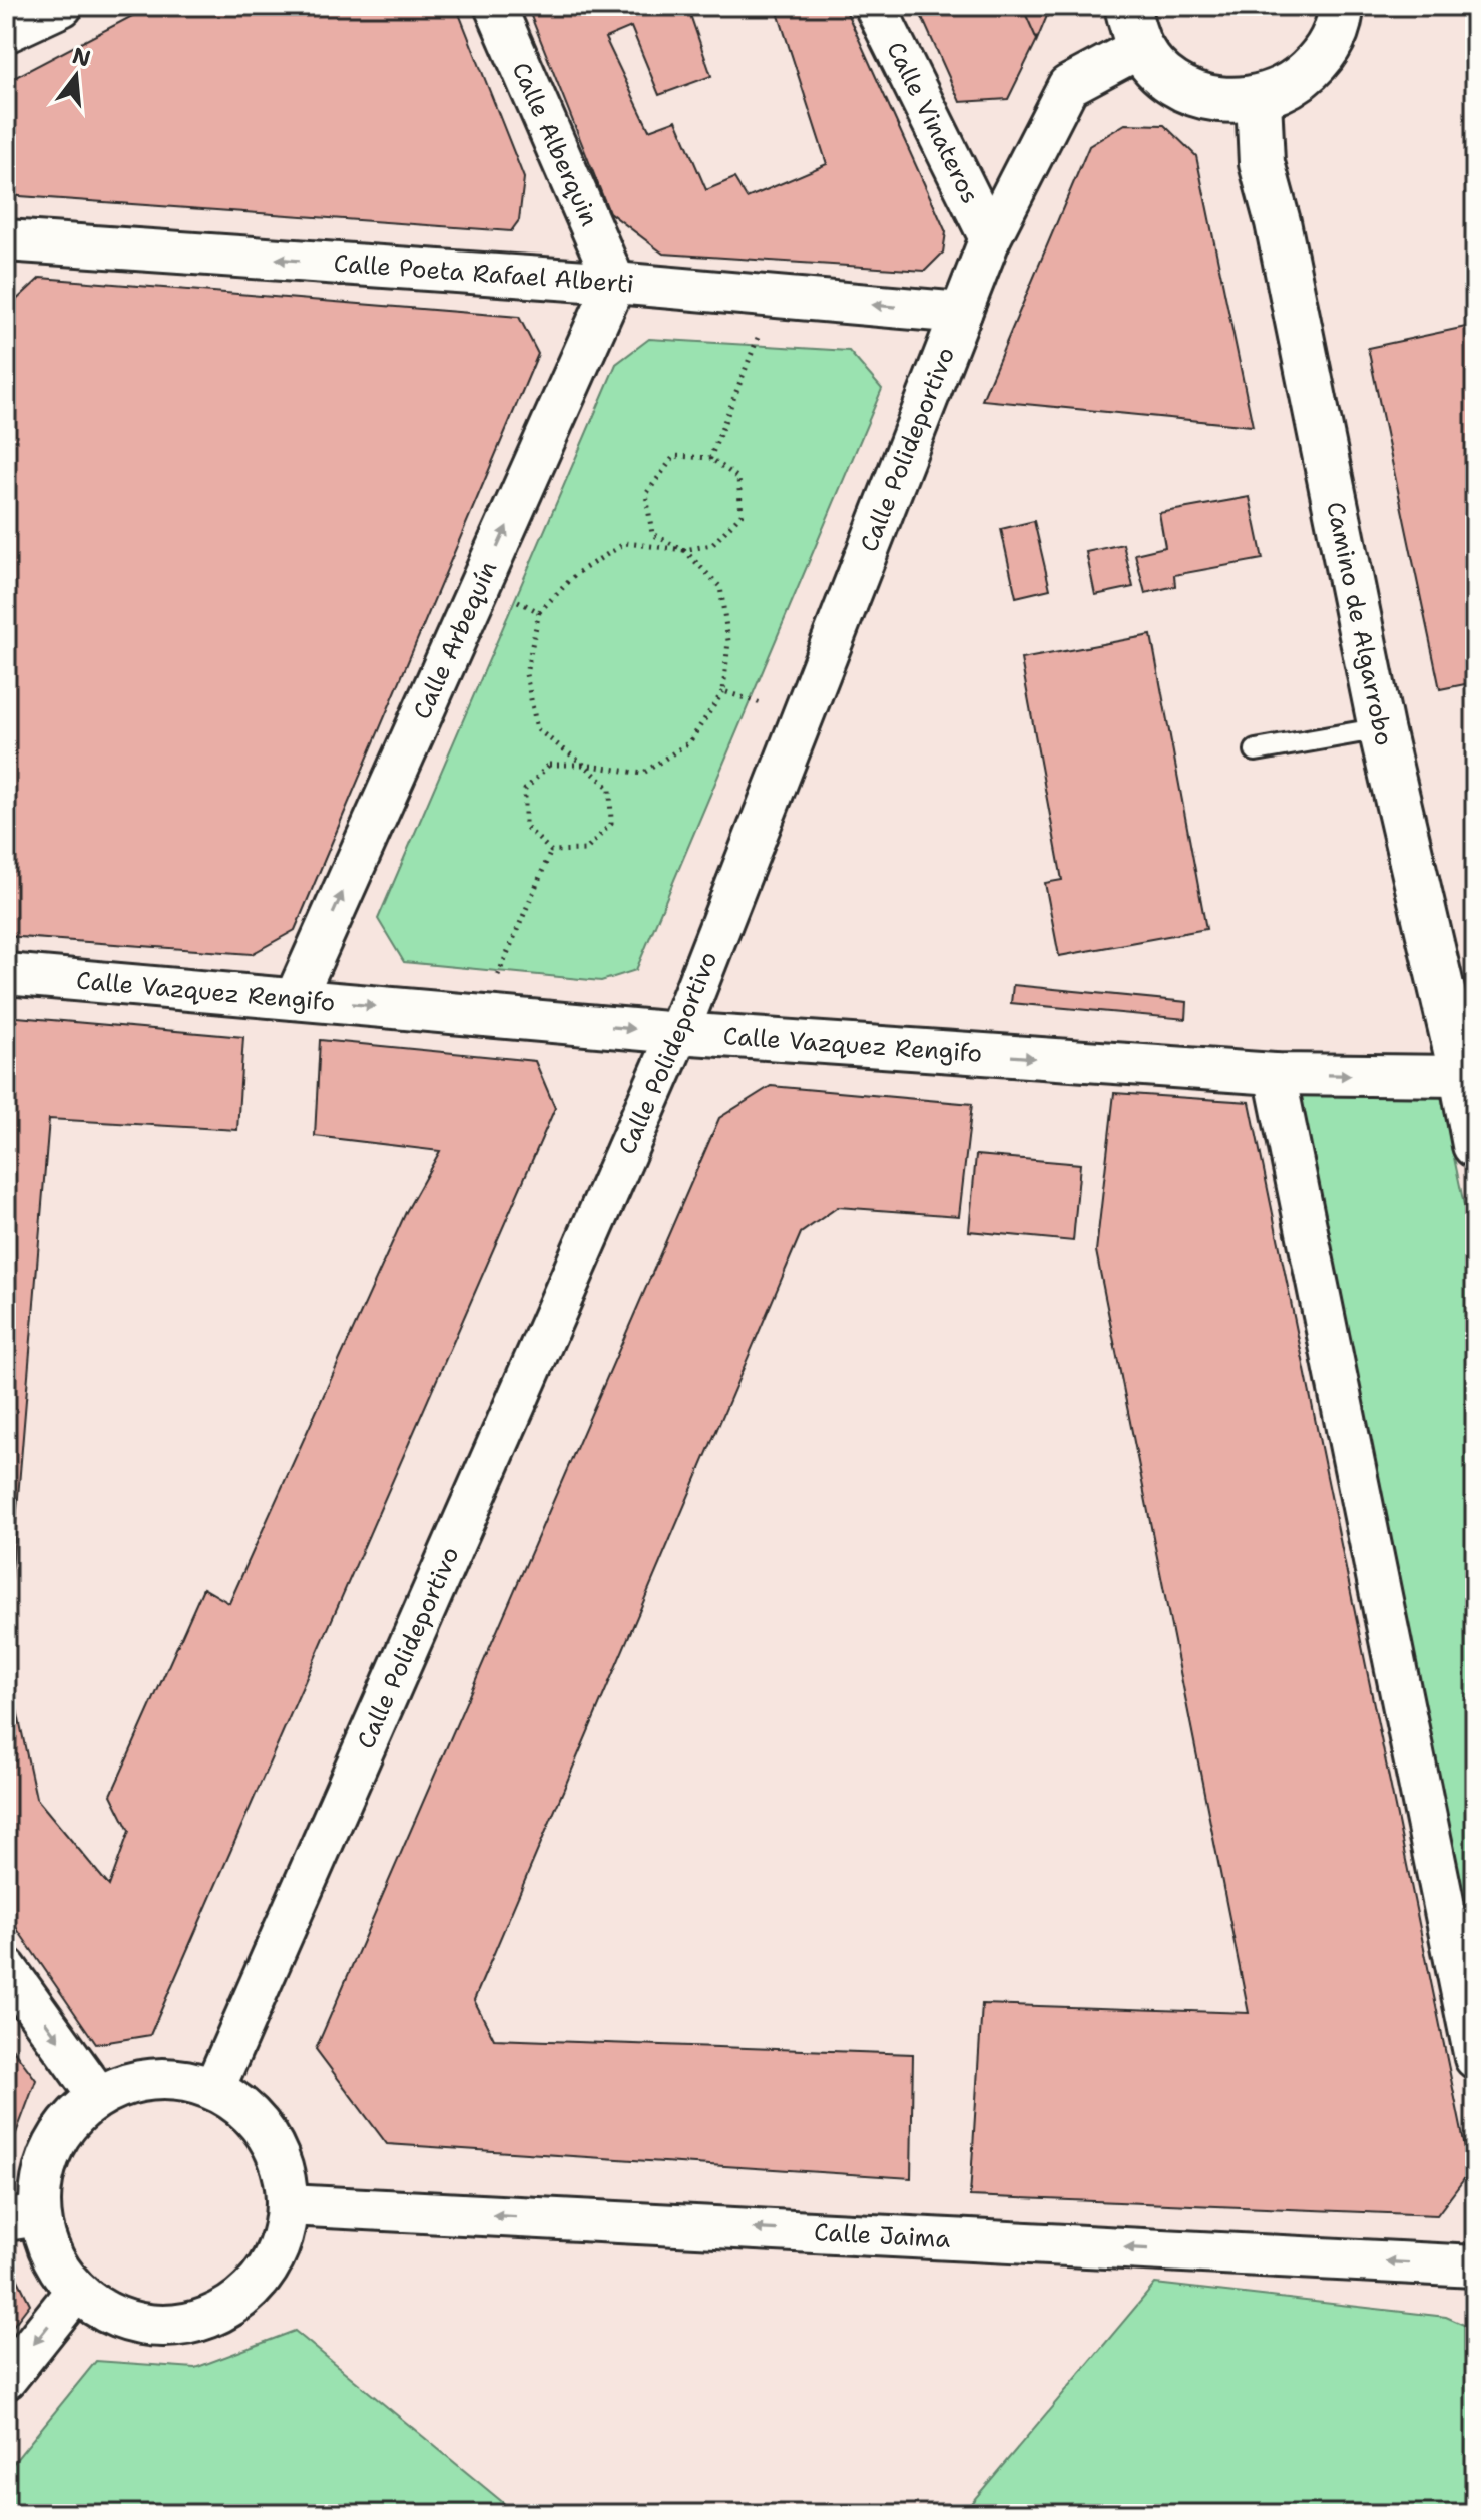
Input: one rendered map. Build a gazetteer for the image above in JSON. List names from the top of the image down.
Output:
{
  "streets": {
    "street": [
      "Calle Vinateros",
      "Calle Alberquin",
      "Calle Poeta Rafael Alberti",
      "Calle Polideportivo",
      "Camino de Algarrobo",
      "Calle Arbequín",
      "Calle Vazquez Rengifo",
      "Calle Jaima"
    ]
  },
  "crossings": [
    ["Calle Vinateros", "Calle Polideportivo"],
    ["Calle Alberquin", "Calle Poeta Rafael Alberti"],
    ["Calle Alberquin", "Calle Arbequín"],
    ["Calle Poeta Rafael Alberti", "Calle Polideportivo"],
    ["Calle Poeta Rafael Alberti", "Calle Arbequín"],
    ["Calle Polideportivo", "Calle Vazquez Rengifo"],
    ["Calle Polideportivo", "Calle Jaima"],
    ["Camino de Algarrobo", "Calle Vazquez Rengifo"],
    ["Calle Arbequín", "Calle Vazquez Rengifo"]
  ],
  "one_way": [
    "Calle Poeta Rafael Alberti",
    "Calle Arbequín",
    "Calle Vazquez Rengifo",
    "Calle Jaima"
  ],
  "north": "top"
}
